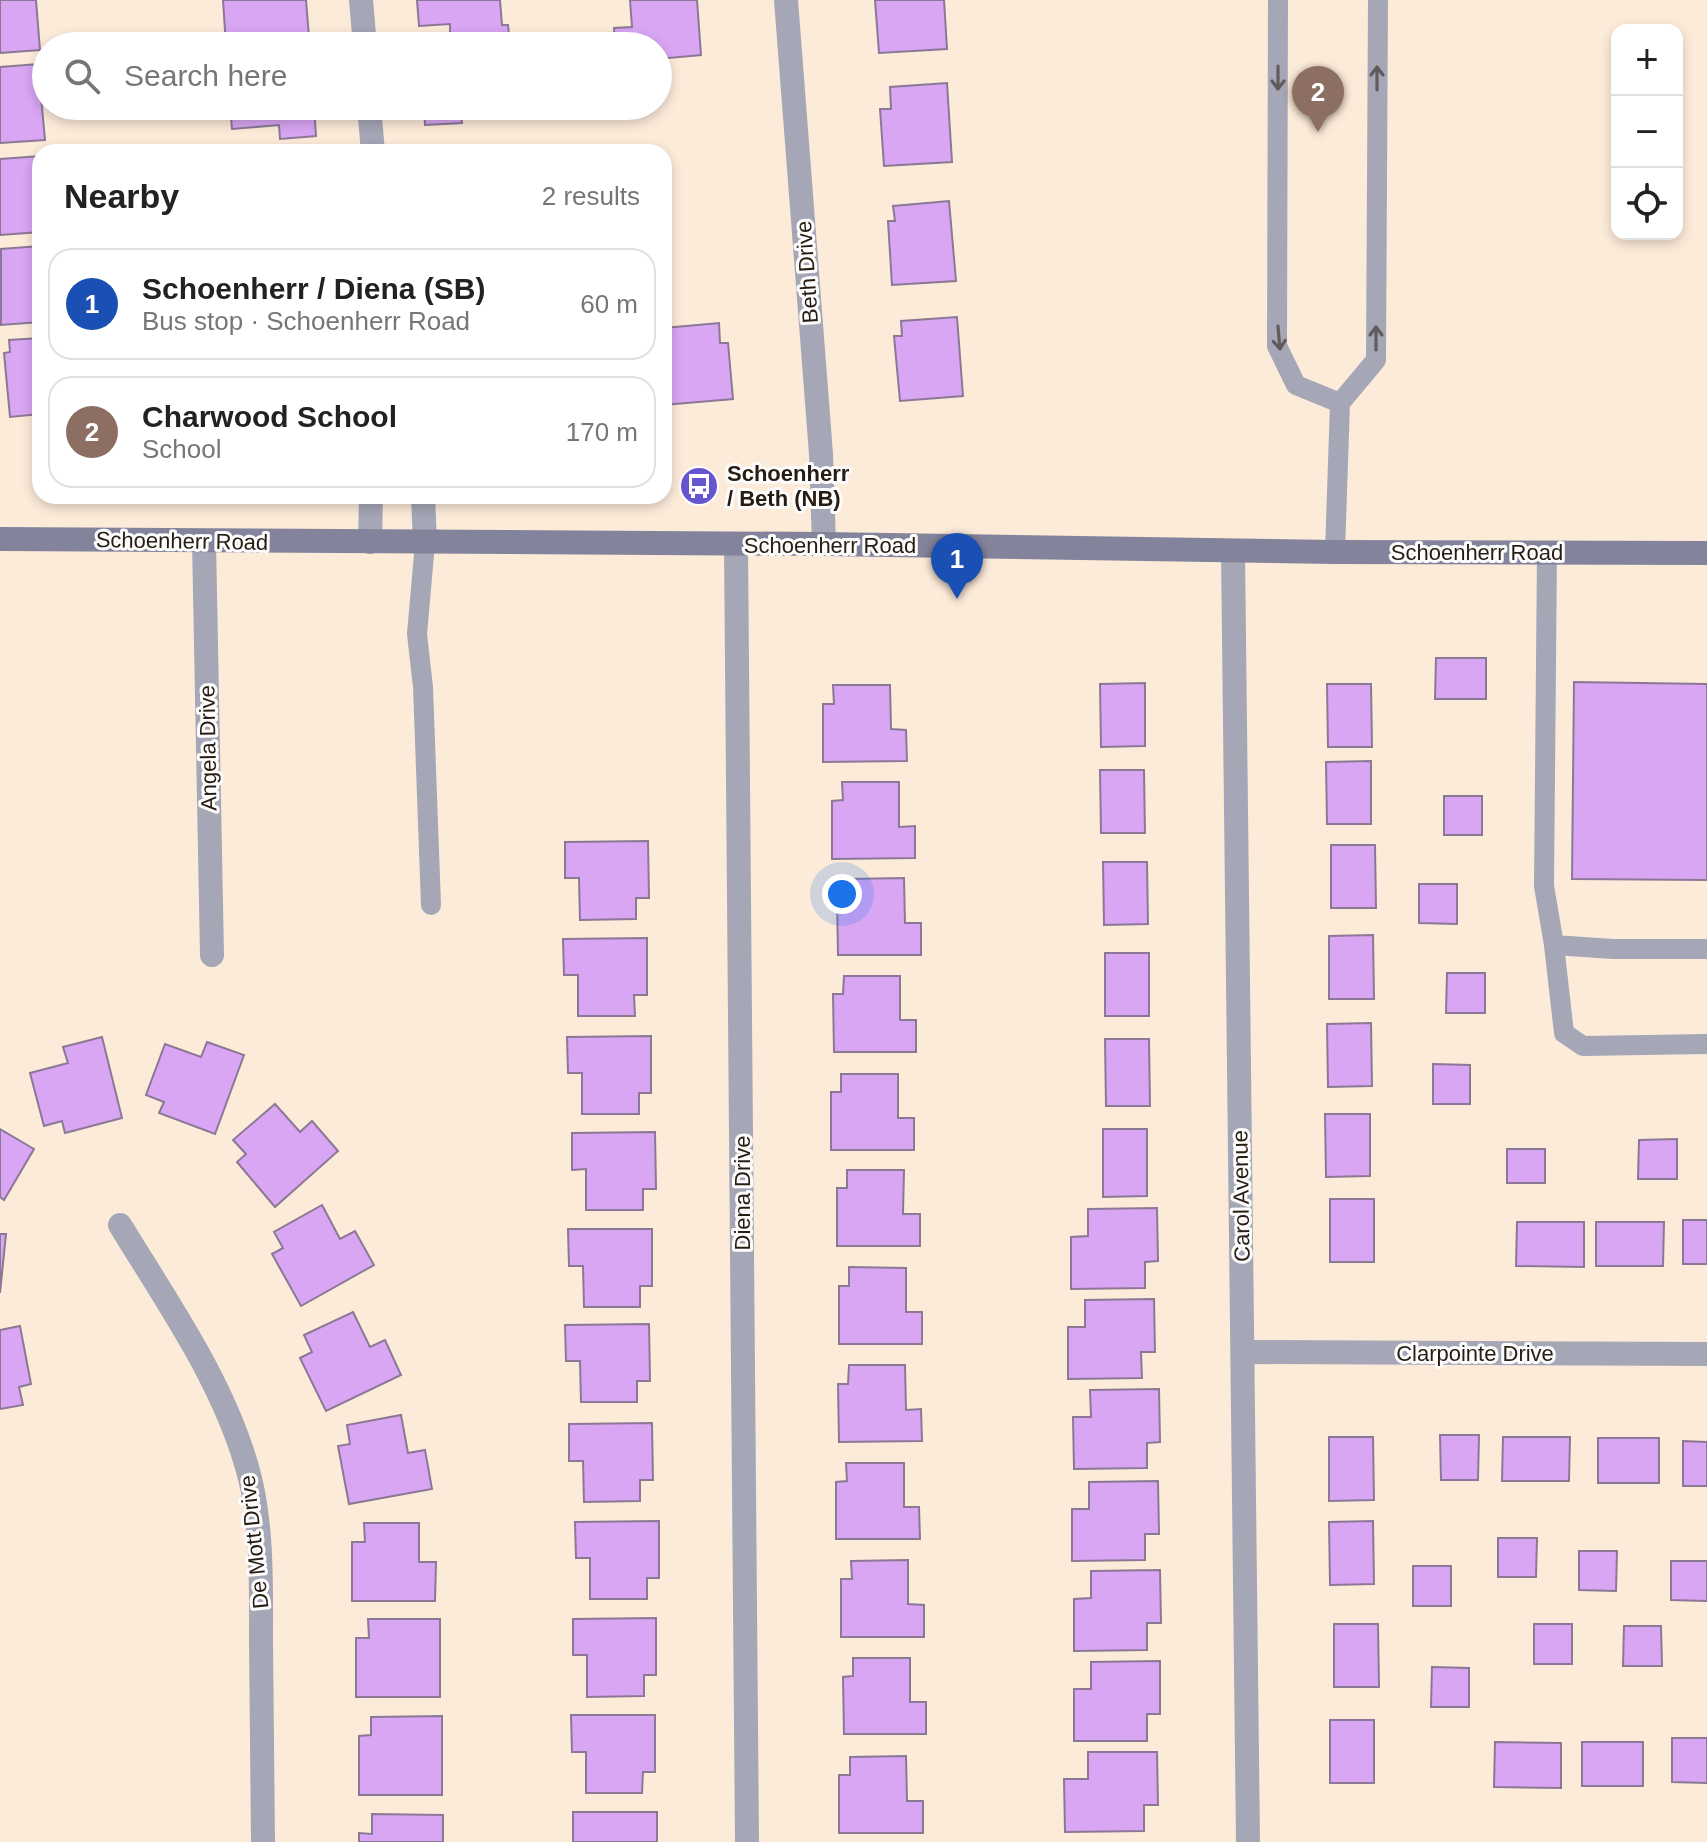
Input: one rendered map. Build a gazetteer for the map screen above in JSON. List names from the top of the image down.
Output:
{
  "streets": {
    "main road": ["Schoenherr Road"],
    "street": [
      "Beth Drive",
      "Angela Drive",
      "Diena Drive",
      "Carol Avenue",
      "Clarpointe Drive",
      "De Mott Drive"
    ]
  },
  "crossings": [
    ["Beth Drive", "Schoenherr Road"],
    ["Schoenherr Road", "Angela Drive"],
    ["Schoenherr Road", "Diena Drive"],
    ["Schoenherr Road", "Carol Avenue"],
    ["Carol Avenue", "Clarpointe Drive"]
  ],
  "places": {
    "bus stop": ["Schoenherr / Beth (NB)"]
  },
  "page": {
    "map_buttons": ["+", "−"],
    "search": "Search here",
    "pins": ["2", "1"],
    "heading": ["Nearby", "2 results"],
    "list": [
      {
        "mark": "1",
        "name": "Schoenherr / Diena (SB)",
        "note": "Bus stop · Schoenherr Road",
        "value": "60 m"
      },
      {
        "mark": "2",
        "name": "Charwood School",
        "note": "School",
        "value": "170 m"
      }
    ]
  }
}
